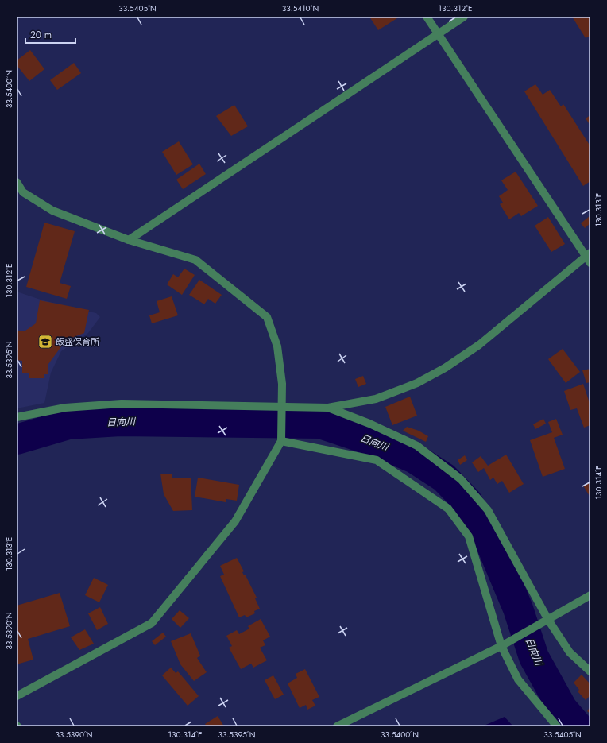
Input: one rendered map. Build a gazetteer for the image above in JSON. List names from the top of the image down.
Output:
{
  "water": ["日向川"],
  "places": {
    "school or university": ["飯盛保育所"]
  },
  "scale_bar": "20 m",
  "coordinates": [
    "33.5405°N",
    "33.5410°N",
    "130.312°E",
    "33.5400°N",
    "130.313°E",
    "33.5395°N",
    "130.314°E",
    "33.5390°N"
  ]
}
